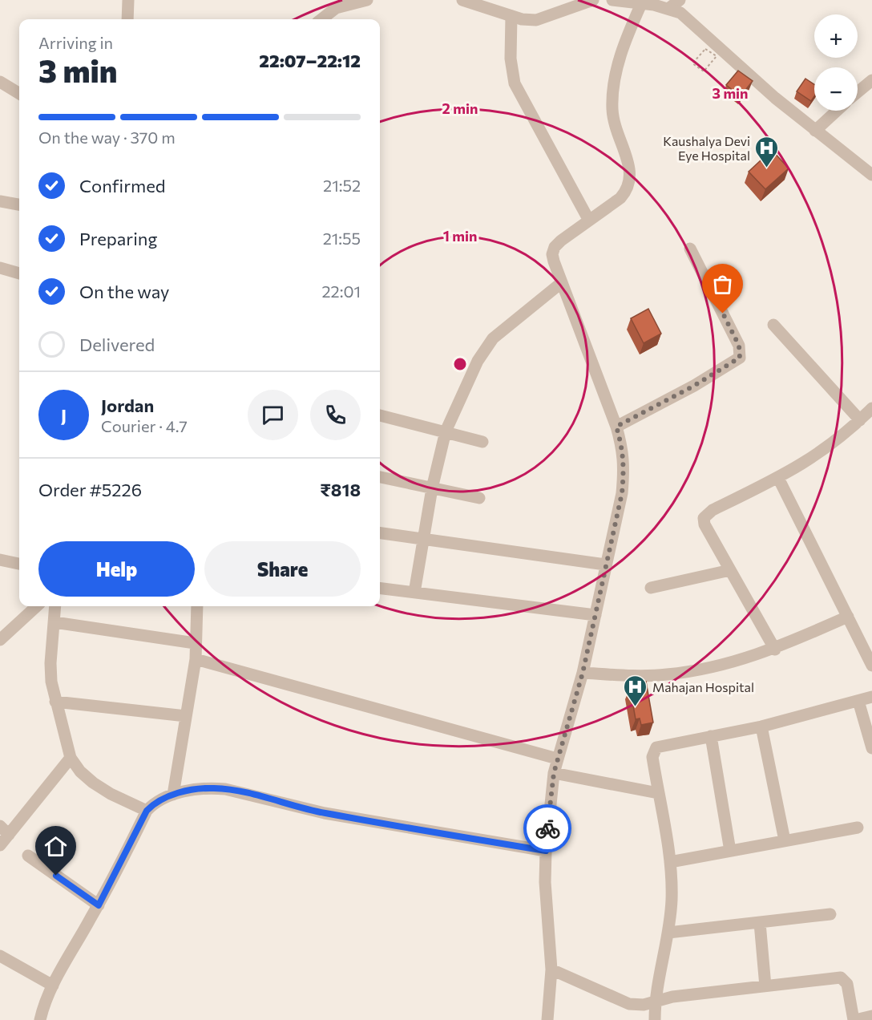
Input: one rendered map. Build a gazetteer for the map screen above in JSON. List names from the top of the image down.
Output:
{
  "places": {
    "hospital": ["Kaushalya Devi Eye Hospital", "Mahajan Hospital"]
  },
  "page": {
    "map_buttons": ["+", "−"],
    "heading": ["3 min", "Arriving in", "22:07–22:12"],
    "panel": [
      "Jordan",
      "Courier · 4.7",
      "Order #5226",
      "₹818"
    ],
    "bar": "On the way · 370 m",
    "list": [
      ["Confirmed", "21:52"],
      ["Preparing", "21:55"],
      ["On the way", "22:01"],
      "Delivered"
    ],
    "round": "J",
    "buttons": ["Help", "Share"]
  },
  "rings": ["3 min", "2 min", "1 min"]
}
